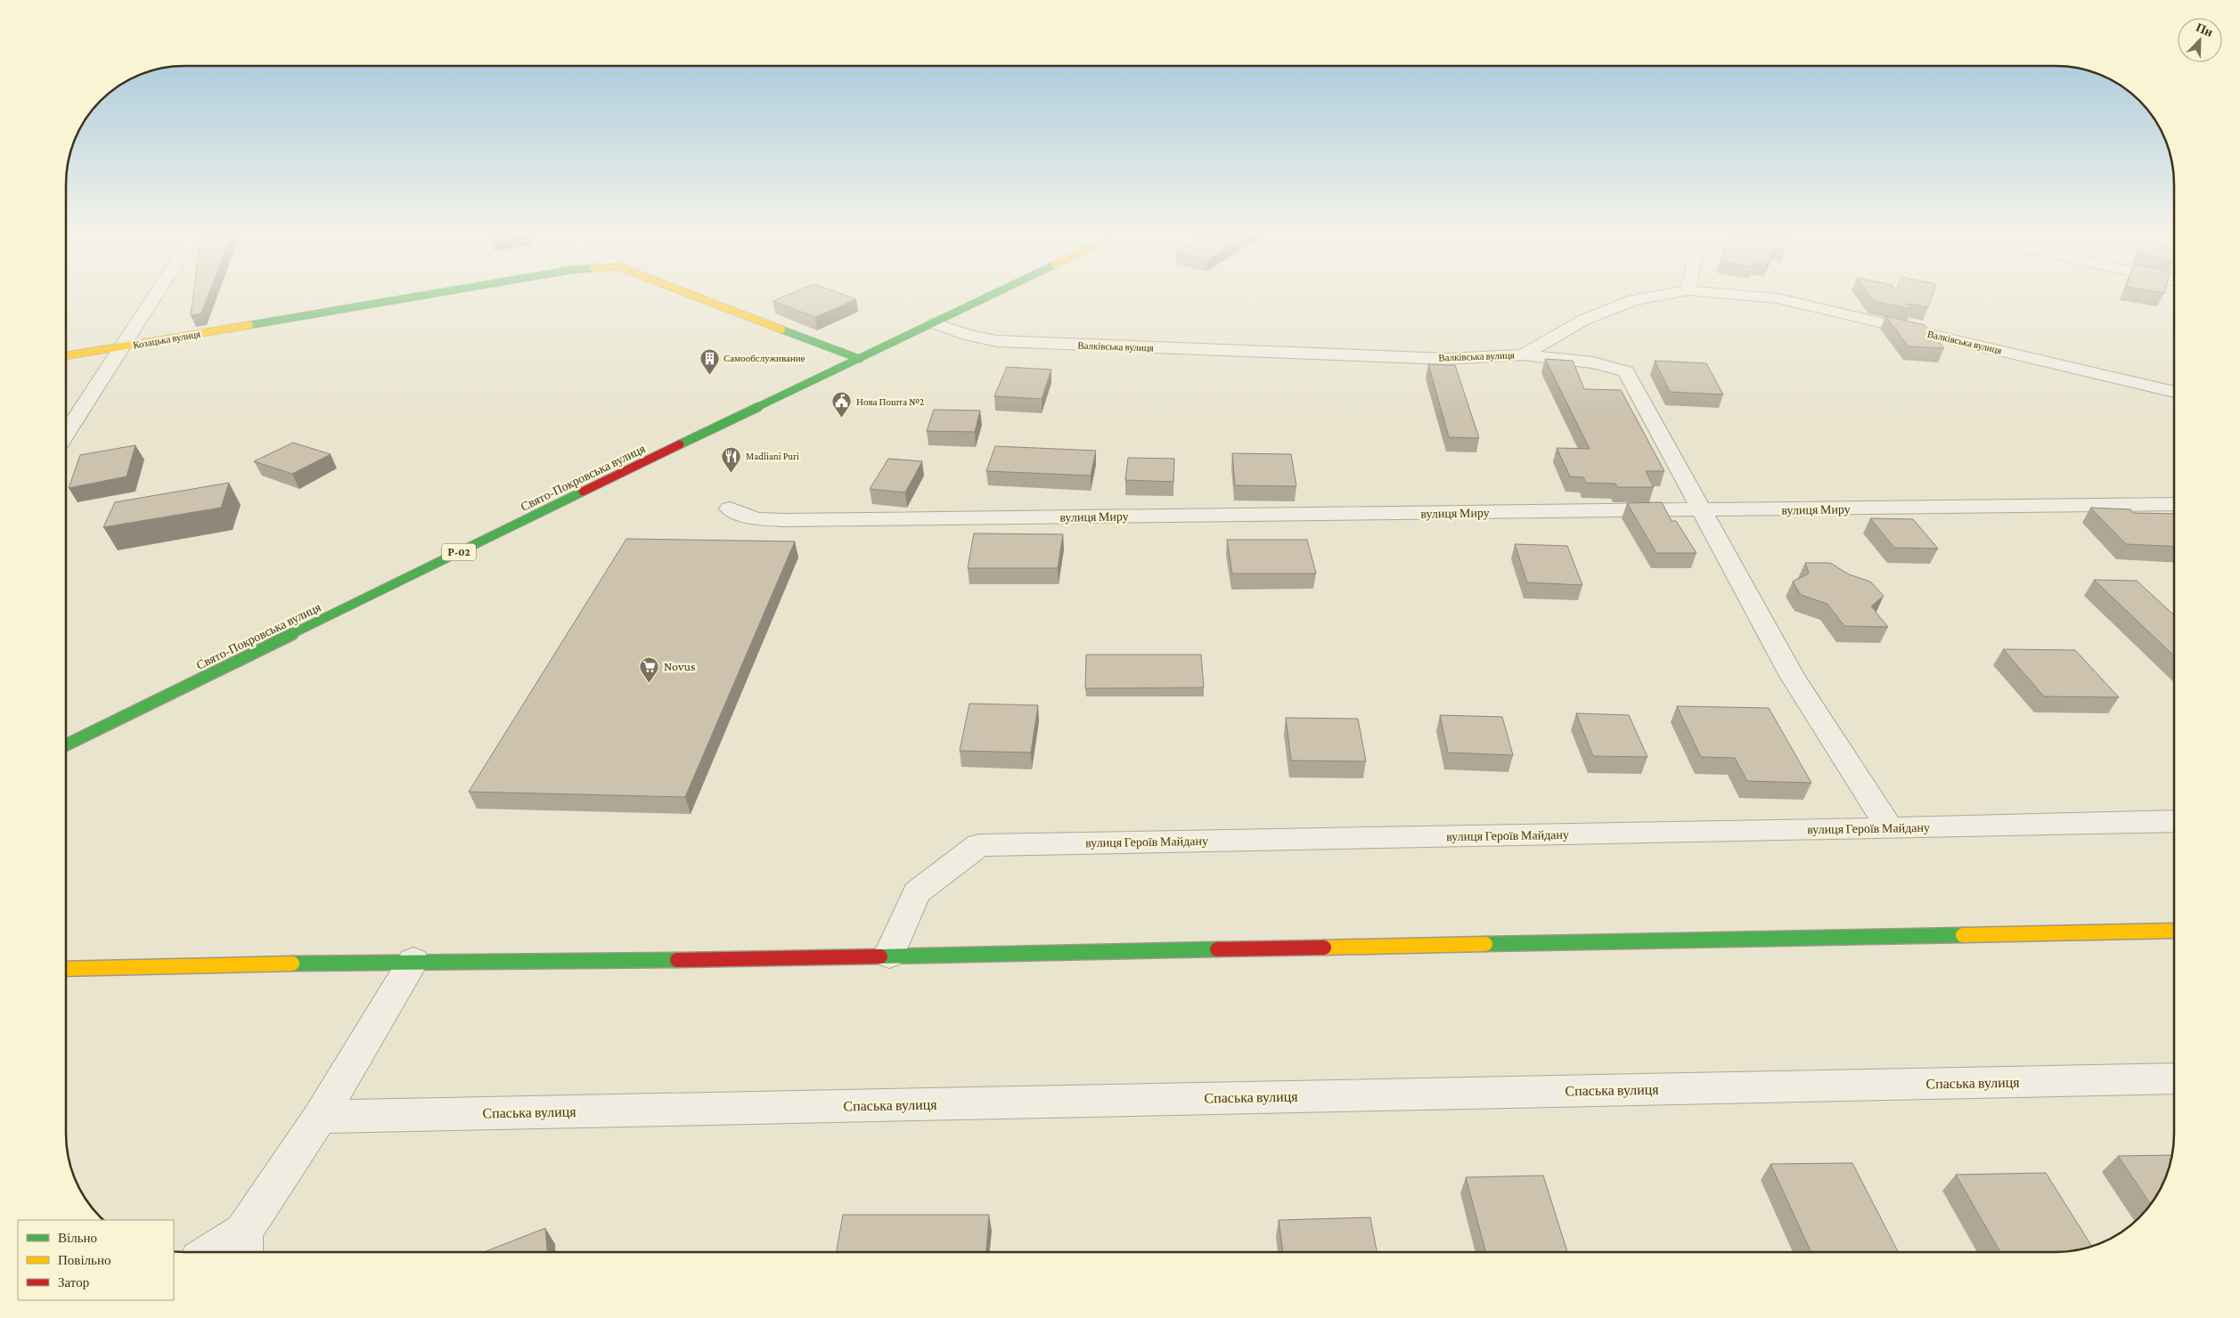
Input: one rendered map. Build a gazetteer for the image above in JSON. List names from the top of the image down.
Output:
{
  "streets": {
    "street": [
      "Козацька вулиця",
      "Валківська вулиця",
      "Свято-Покровська вулиця",
      "вулиця Миру",
      "Р-02",
      "вулиця Героїв Майдану",
      "Спаська вулиця"
    ]
  },
  "crossings": [
    ["Валківська вулиця", "Свято-Покровська вулиця"]
  ],
  "places": {
    "building": ["Самообслуживание"],
    "public building": ["Нова Пошта №2"],
    "restaurant": ["Madliani Puri"],
    "supermarket": ["Novus"]
  },
  "legend": ["Вільно", "Повільно", "Затор"],
  "north": "top right"
}
